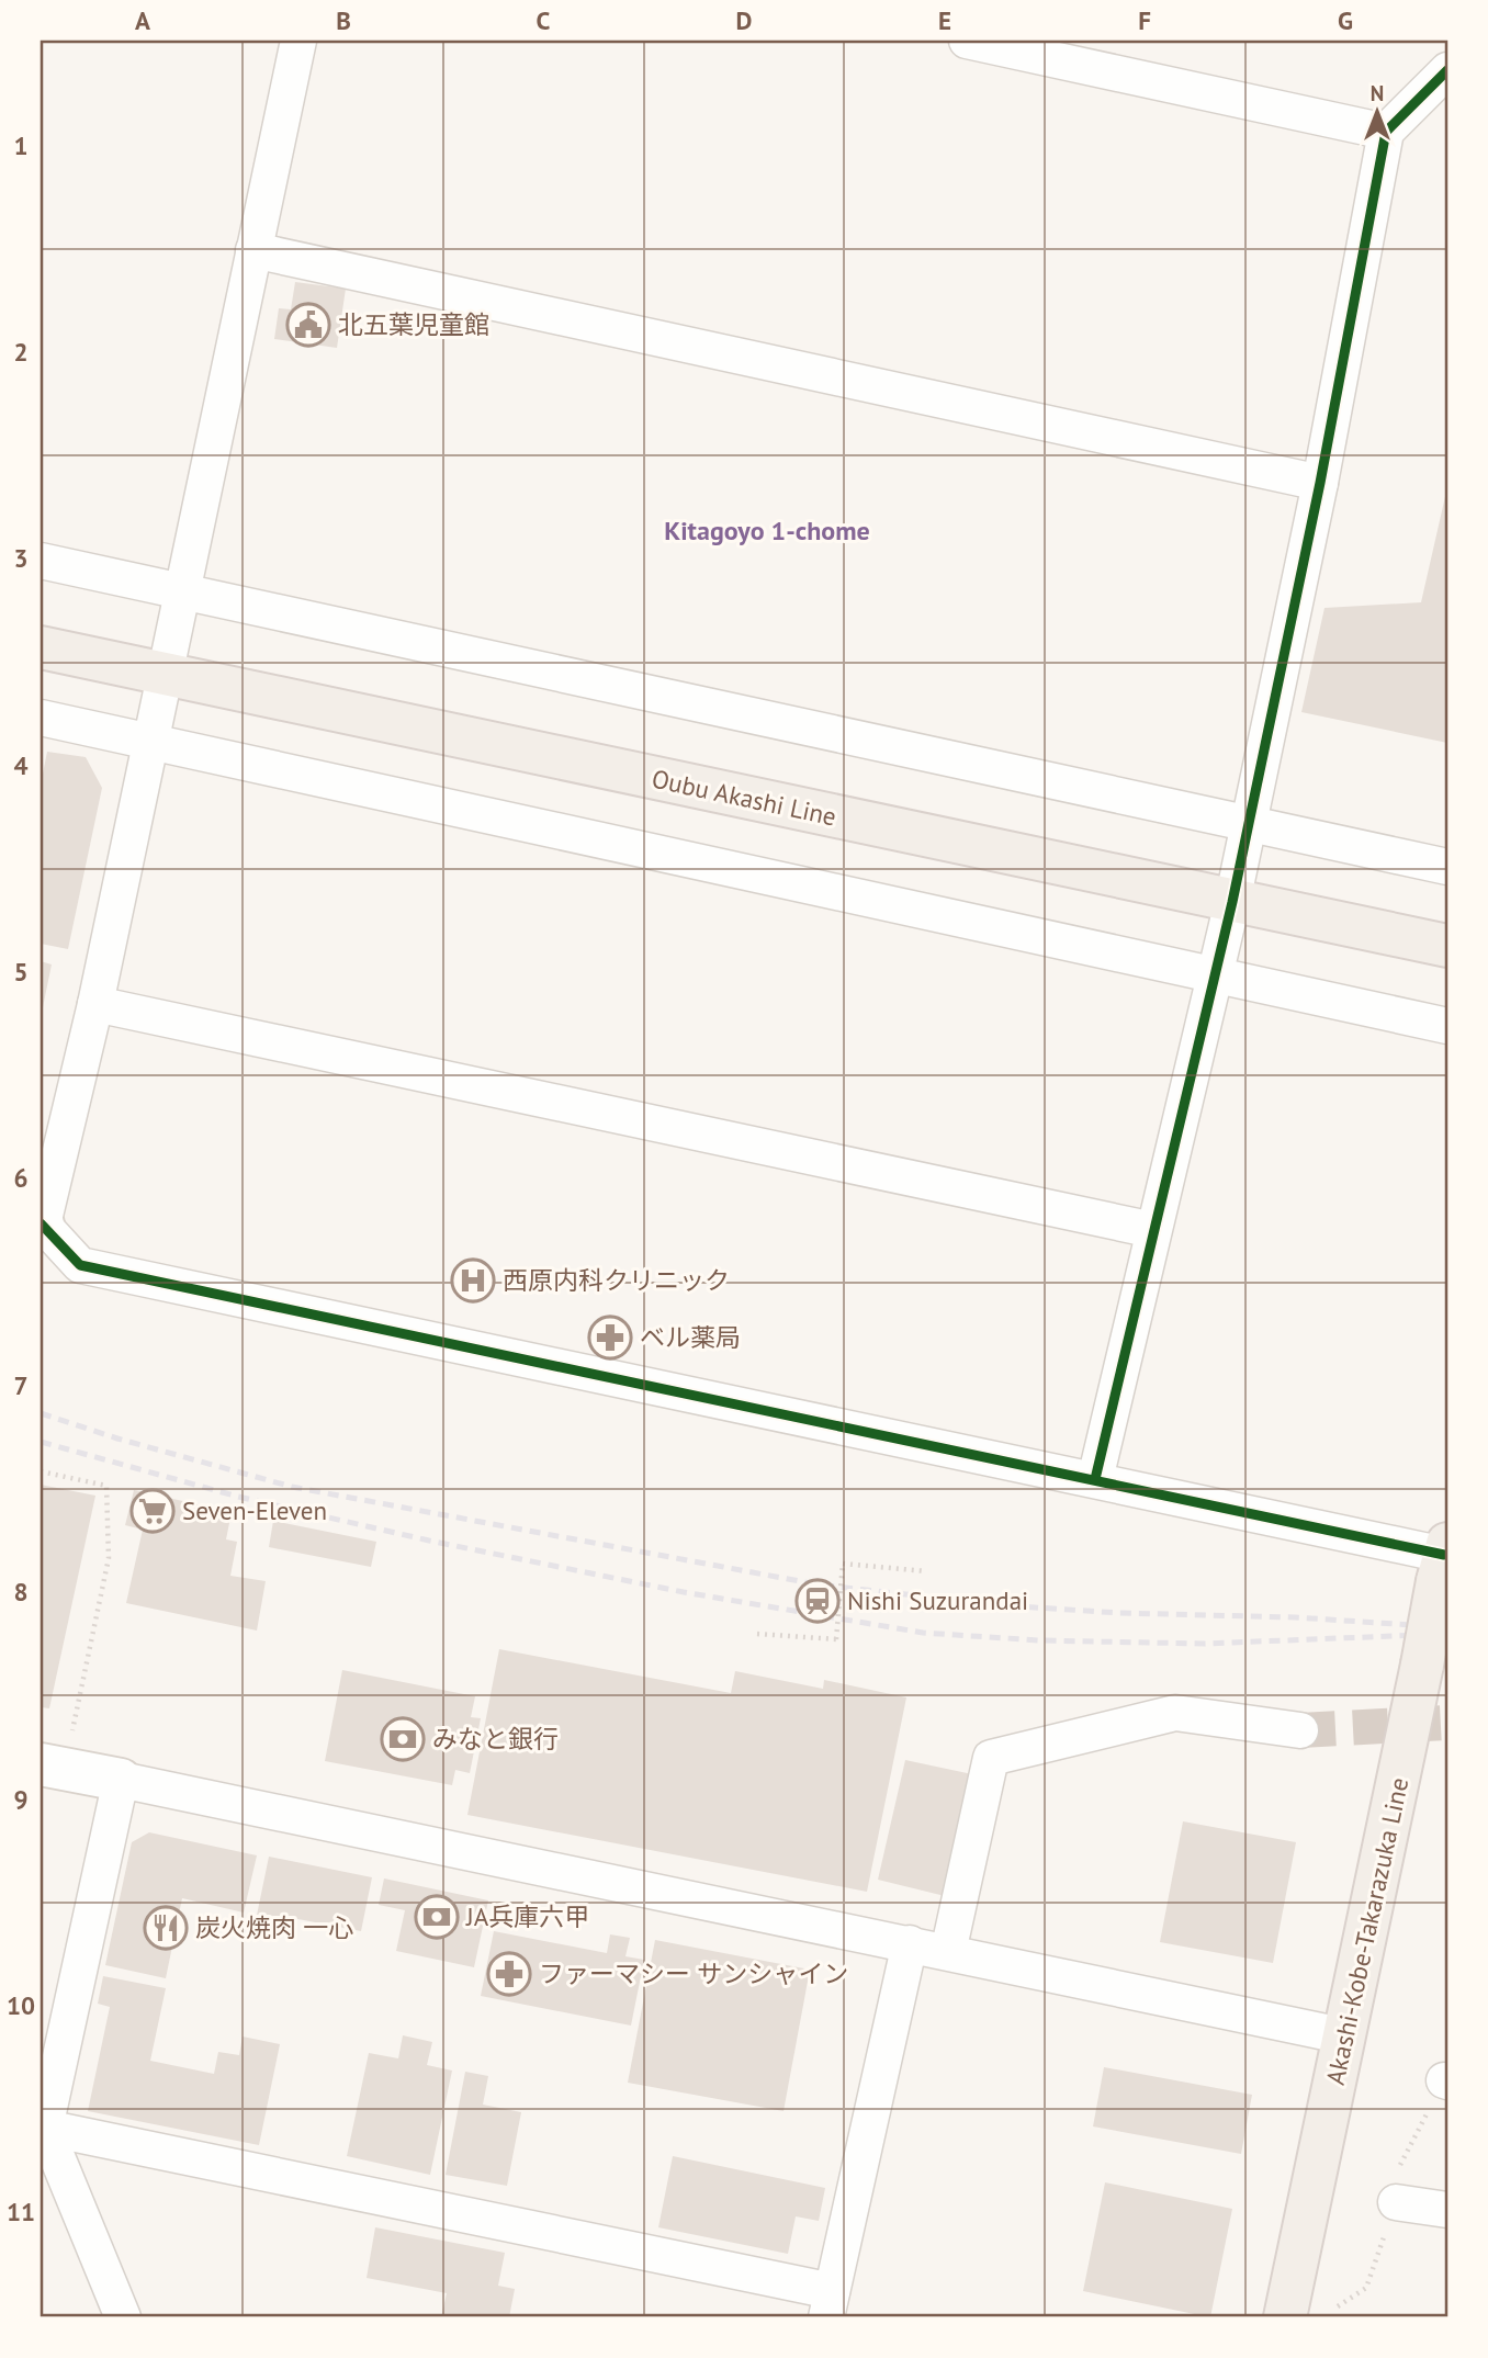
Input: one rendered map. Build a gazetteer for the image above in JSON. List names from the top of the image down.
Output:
{
  "streets": {
    "main road": ["Oubu Akashi Line", "Akashi-Kobe-Takarazuka Line"]
  },
  "districts": ["Kitagoyo 1-chome"],
  "places": {
    "public building": ["北五葉児童館"],
    "hospital": ["西原内科クリニック"],
    "pharmacy": ["ベル薬局", "ファーマシー サンシャイン"],
    "supermarket": ["Seven-Eleven"],
    "station": ["Nishi Suzurandai"],
    "bank": ["みなと銀行", "JA兵庫六甲"],
    "restaurant": ["炭火焼肉 一心"]
  },
  "north": "top",
  "grid": {
    "columns": [
      "A",
      "B",
      "C",
      "D",
      "E",
      "F",
      "G"
    ],
    "rows": [
      "1",
      "2",
      "3",
      "4",
      "5",
      "6",
      "7",
      "8",
      "9",
      "10",
      "11"
    ]
  }
}
